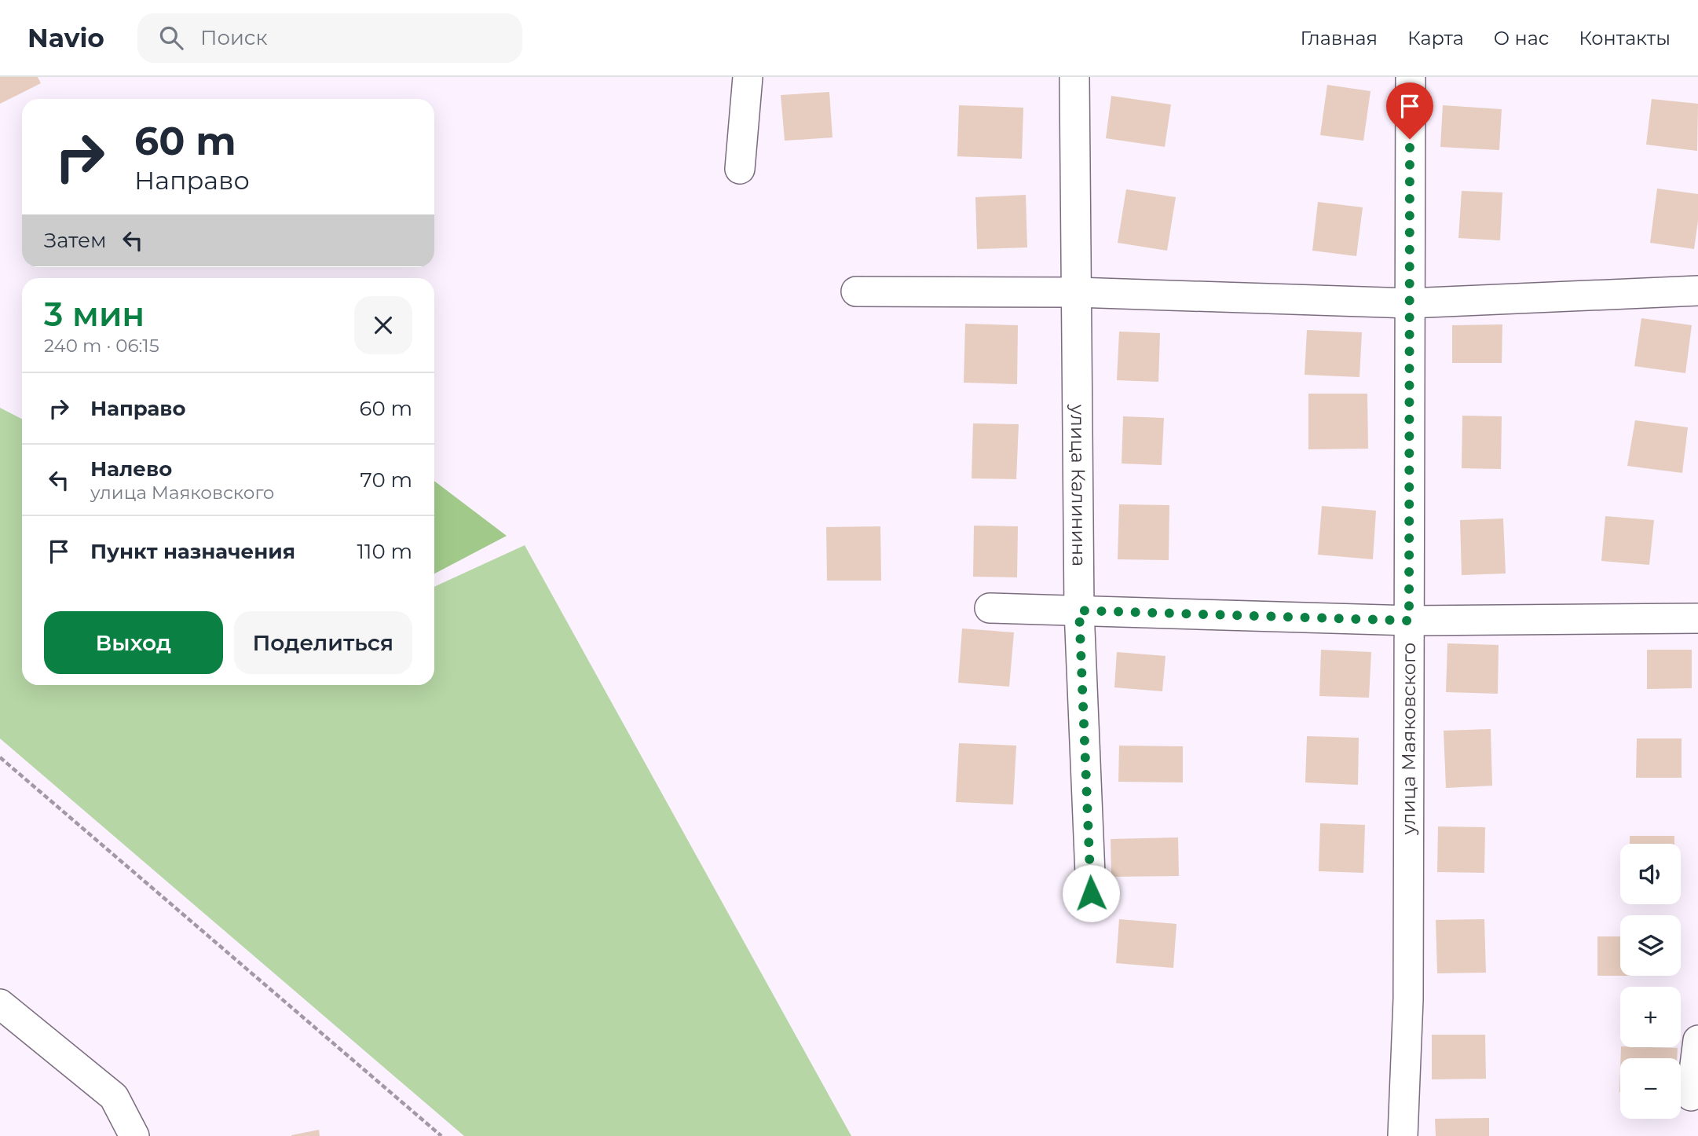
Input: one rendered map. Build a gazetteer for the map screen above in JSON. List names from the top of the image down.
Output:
{
  "streets": {
    "street": ["улица Калинина", "улица Маяковского"]
  },
  "page": {
    "header": "Navio",
    "search": "Поиск",
    "nav": [
      "Главная",
      "Карта",
      "О нас",
      "Контакты"
    ],
    "turn": ["60 m", "Направо"],
    "then": "Затем",
    "heading": ["3 мин", "240 m · 06:15"],
    "list": [
      {
        "name": "Направо",
        "value": "60 m"
      },
      {
        "name": "Налево",
        "note": "улица Маяковского",
        "value": "70 m"
      },
      {
        "name": "Пункт назначения",
        "value": "110 m"
      }
    ],
    "buttons": ["Выход", "Поделиться"],
    "map_buttons": ["+", "−"]
  }
}
